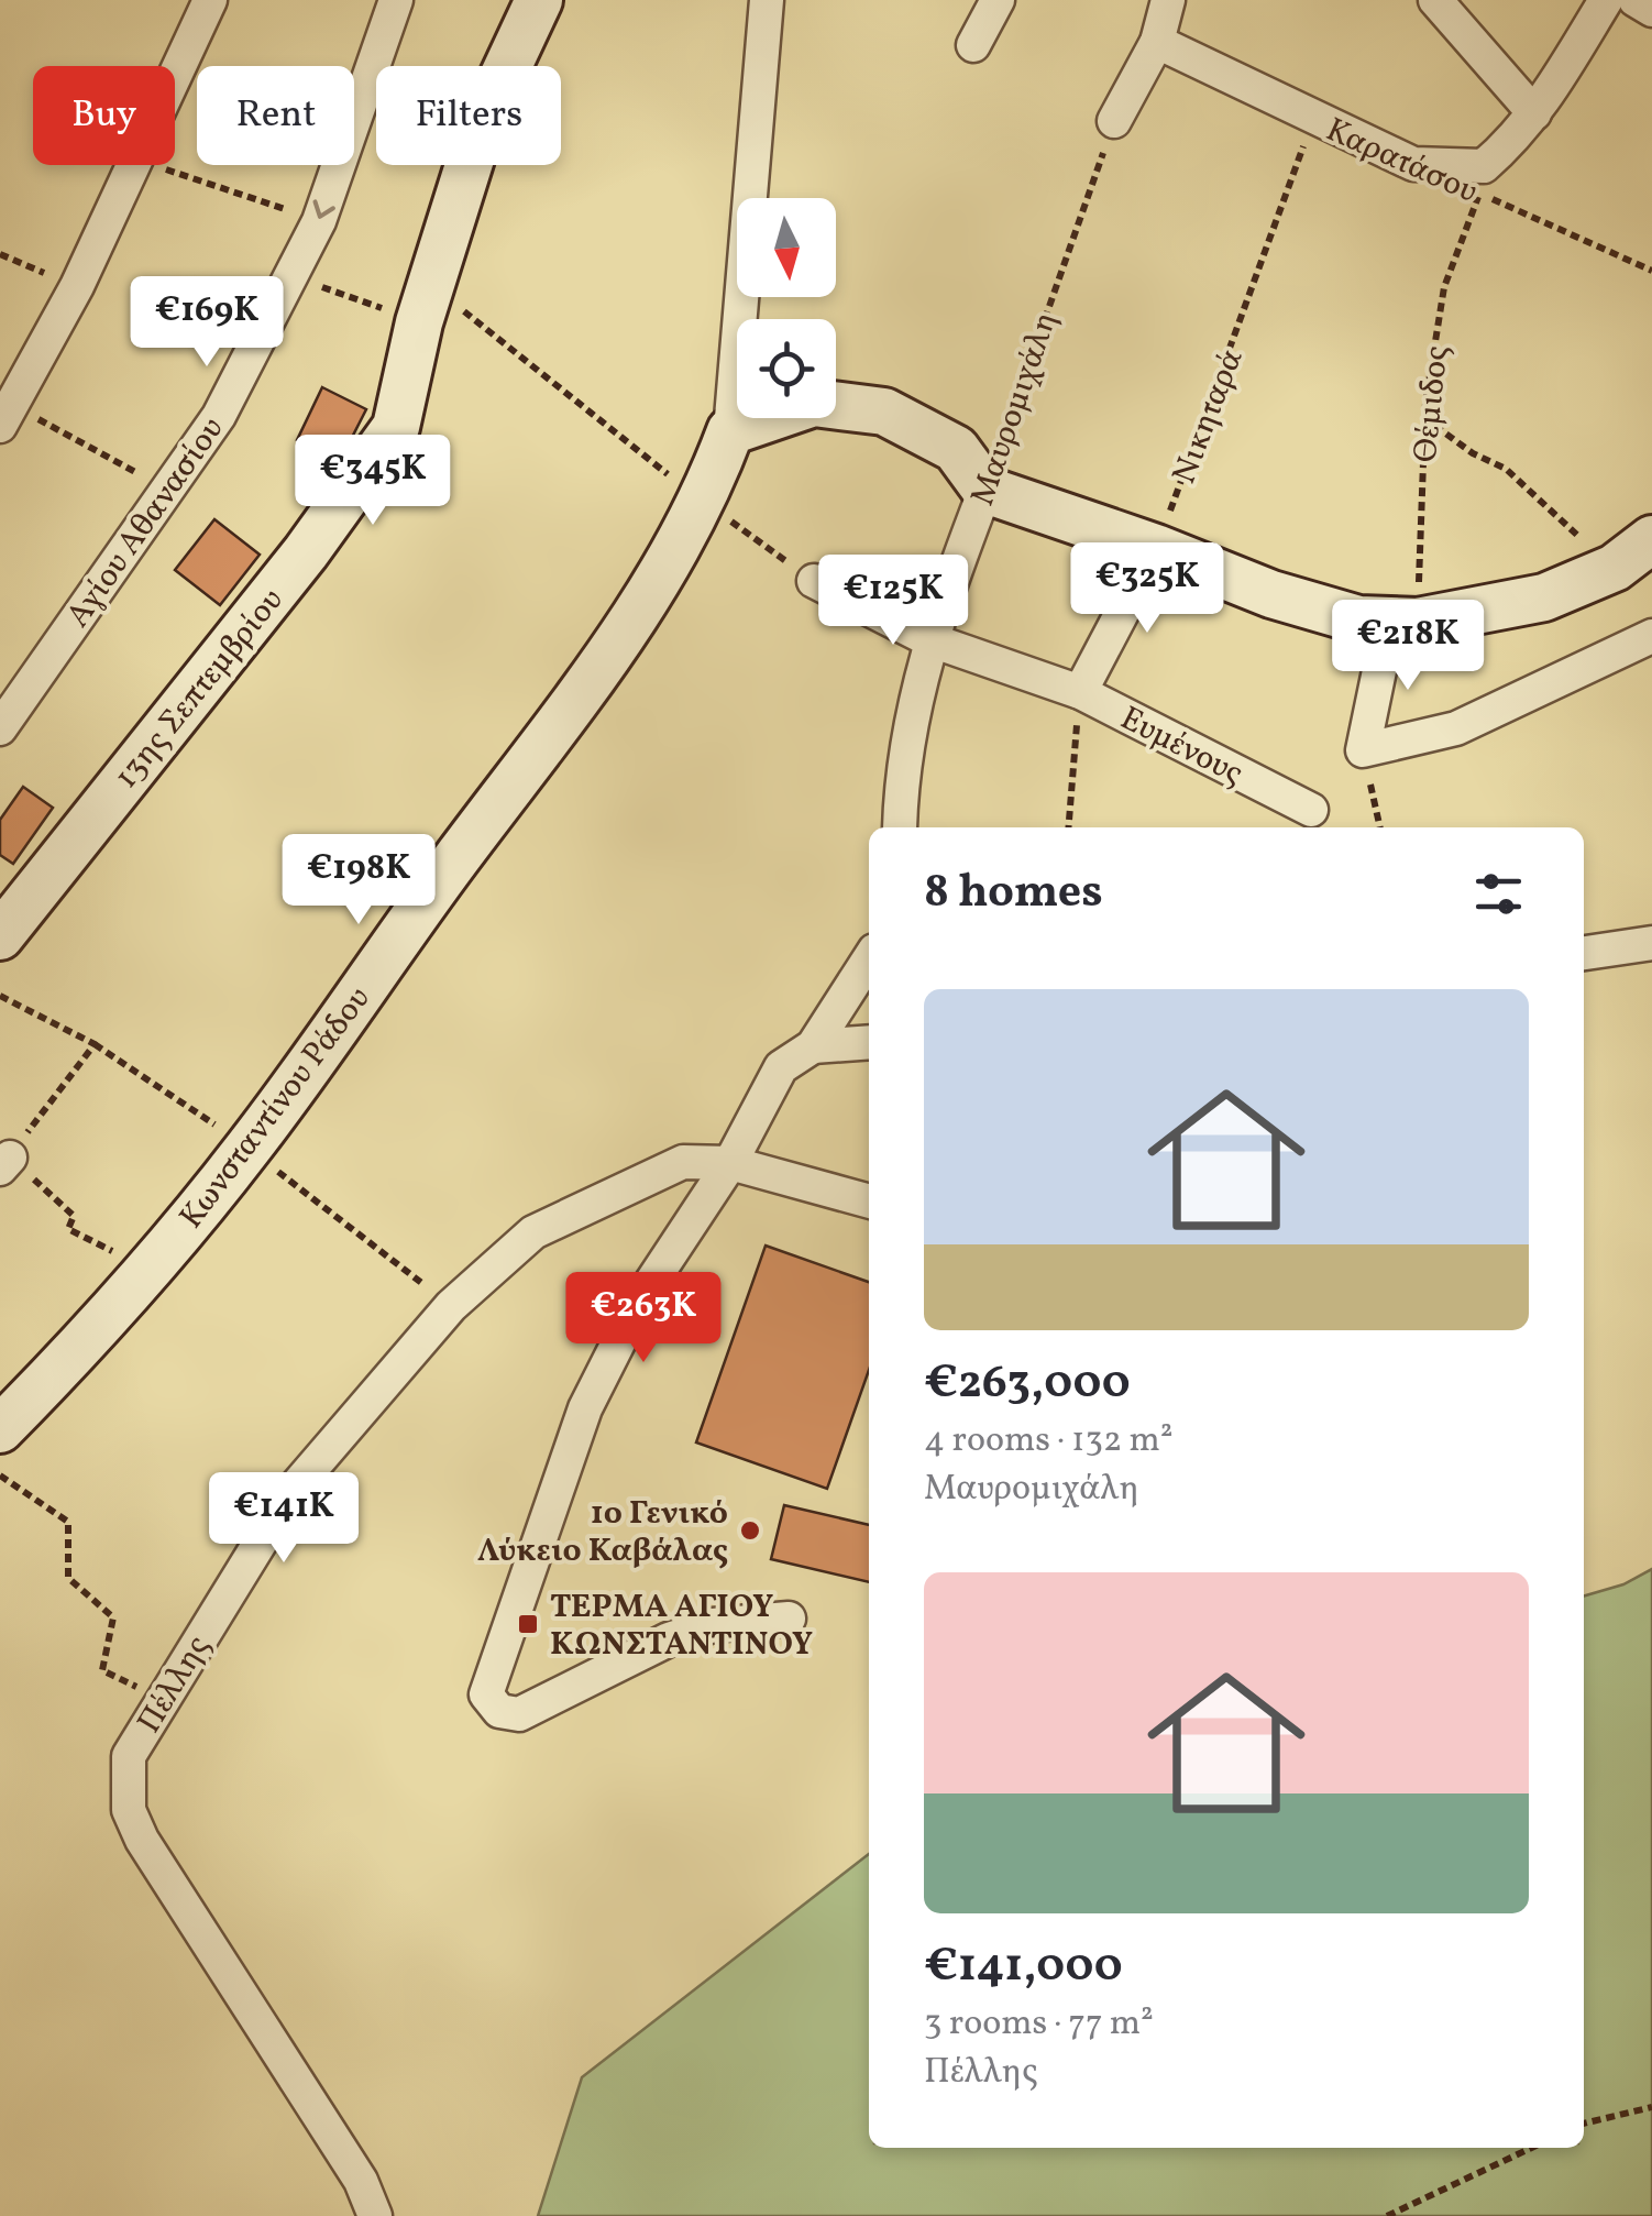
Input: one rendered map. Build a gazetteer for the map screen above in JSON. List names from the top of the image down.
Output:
{
  "streets": {
    "street": [
      "Καρατάσου",
      "Μαυρομιχάλη",
      "Αγίου Αθανασίου",
      "13ης Σεπτεμβρίου",
      "Ευμένους",
      "Κωνσταντίνου Ράδου",
      "Πέλλης"
    ],
    "path": ["Θέμιδος", "Νικηταρά"]
  },
  "crossings": [
    ["Καρατάσου", "Θέμιδος"],
    ["Καρατάσου", "Νικηταρά"],
    ["Μαυρομιχάλη", "Ευμένους"]
  ],
  "places": {
    "other": ["1ο Γενικό Λύκειο Καβάλας"],
    "transit": ["ΤΕΡΜΑ ΑΓΙΟΥ ΚΩΝΣΤΑΝΤΙΝΟΥ"]
  },
  "north": "bottom",
  "page": {
    "chip": ["Buy", "Rent", "Filters"],
    "price": [
      "€169K",
      "€345K",
      "€325K",
      "€125K",
      "€218K",
      "€198K",
      "€263K",
      "€141K"
    ],
    "heading": "8 homes",
    "list": [
      {
        "name": "€263,000",
        "note": "4 rooms · 132 m² · Μαυρομιχάλη"
      },
      {
        "name": "€141,000",
        "note": "3 rooms · 77 m² · Πέλλης"
      }
    ]
  }
}
